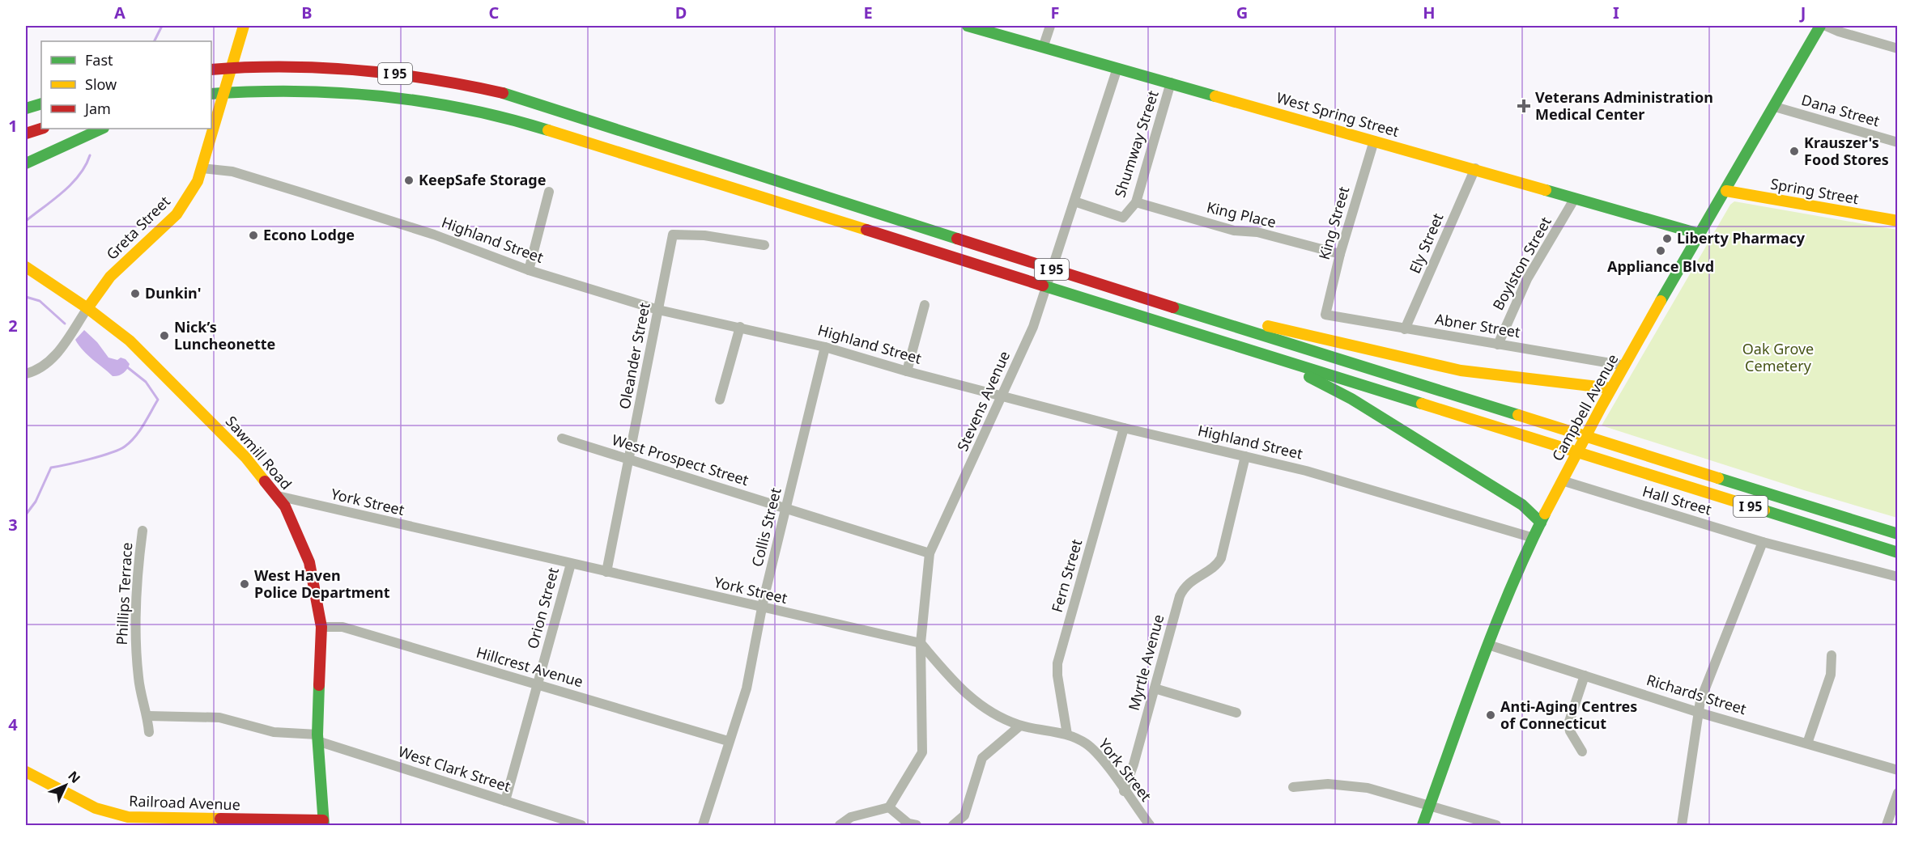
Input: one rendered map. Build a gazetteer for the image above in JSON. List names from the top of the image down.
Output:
{
  "streets": {
    "main road": [
      "I 95",
      "West Spring Street",
      "Spring Street",
      "Greta Street",
      "Campbell Avenue",
      "Sawmill Road",
      "Railroad Avenue"
    ],
    "street": [
      "Dana Street",
      "Shumway Street",
      "King Place",
      "King Street",
      "Highland Street",
      "Ely Street",
      "Boylston Street",
      "Abner Street",
      "Oleander Street",
      "Stevens Avenue",
      "West Prospect Street",
      "Hall Street",
      "York Street",
      "Collis Street",
      "Fern Street",
      "Phillips Terrace",
      "Orion Street",
      "Myrtle Avenue",
      "Hillcrest Avenue",
      "Richards Street",
      "West Clark Street"
    ]
  },
  "crossings": [
    ["Dana Street", "Campbell Avenue"],
    ["West Spring Street", "Shumway Street"],
    ["West Spring Street", "King Street"],
    ["West Spring Street", "Ely Street"],
    ["West Spring Street", "Boylston Street"],
    ["West Spring Street", "Stevens Avenue"],
    ["West Spring Street", "Campbell Avenue"],
    ["Shumway Street", "King Place"],
    ["Shumway Street", "Stevens Avenue"],
    ["Spring Street", "Campbell Avenue"],
    ["King Place", "King Street"],
    ["King Street", "Abner Street"],
    ["Greta Street", "Highland Street"],
    ["Greta Street", "Sawmill Road"],
    ["Highland Street", "Oleander Street"],
    ["Highland Street", "Stevens Avenue"],
    ["Highland Street", "Campbell Avenue"],
    ["Highland Street", "Collis Street"],
    ["Highland Street", "Fern Street"],
    ["Highland Street", "Myrtle Avenue"],
    ["Ely Street", "Abner Street"],
    ["Boylston Street", "Abner Street"],
    ["Abner Street", "Campbell Avenue"],
    ["Oleander Street", "West Prospect Street"],
    ["Oleander Street", "York Street"],
    ["Stevens Avenue", "West Prospect Street"],
    ["Stevens Avenue", "York Street"],
    ["Campbell Avenue", "Hall Street"],
    ["Campbell Avenue", "Richards Street"],
    ["Sawmill Road", "York Street"],
    ["Sawmill Road", "Hillcrest Avenue"],
    ["Sawmill Road", "West Clark Street"],
    ["Sawmill Road", "Railroad Avenue"],
    ["West Prospect Street", "Collis Street"],
    ["York Street", "Collis Street"],
    ["York Street", "Fern Street"],
    ["York Street", "Orion Street"],
    ["York Street", "Myrtle Avenue"],
    ["Collis Street", "Hillcrest Avenue"],
    ["Orion Street", "Hillcrest Avenue"],
    ["Orion Street", "West Clark Street"]
  ],
  "parks": ["Oak Grove Cemetery"],
  "places": {
    "health": ["Veterans Administration Medical Center"],
    "other": [
      "Krauszer's Food Stores",
      "KeepSafe Storage",
      "Econo Lodge",
      "Liberty Pharmacy",
      "Appliance Blvd",
      "Dunkin'",
      "Nick’s Luncheonette",
      "West Haven Police Department",
      "Anti-Aging Centres of Connecticut"
    ]
  },
  "legend": ["Fast", "Slow", "Jam"],
  "north": "top right",
  "grid": {
    "columns": [
      "A",
      "B",
      "C",
      "D",
      "E",
      "F",
      "G",
      "H",
      "I",
      "J"
    ],
    "rows": [
      "1",
      "2",
      "3",
      "4"
    ]
  }
}
